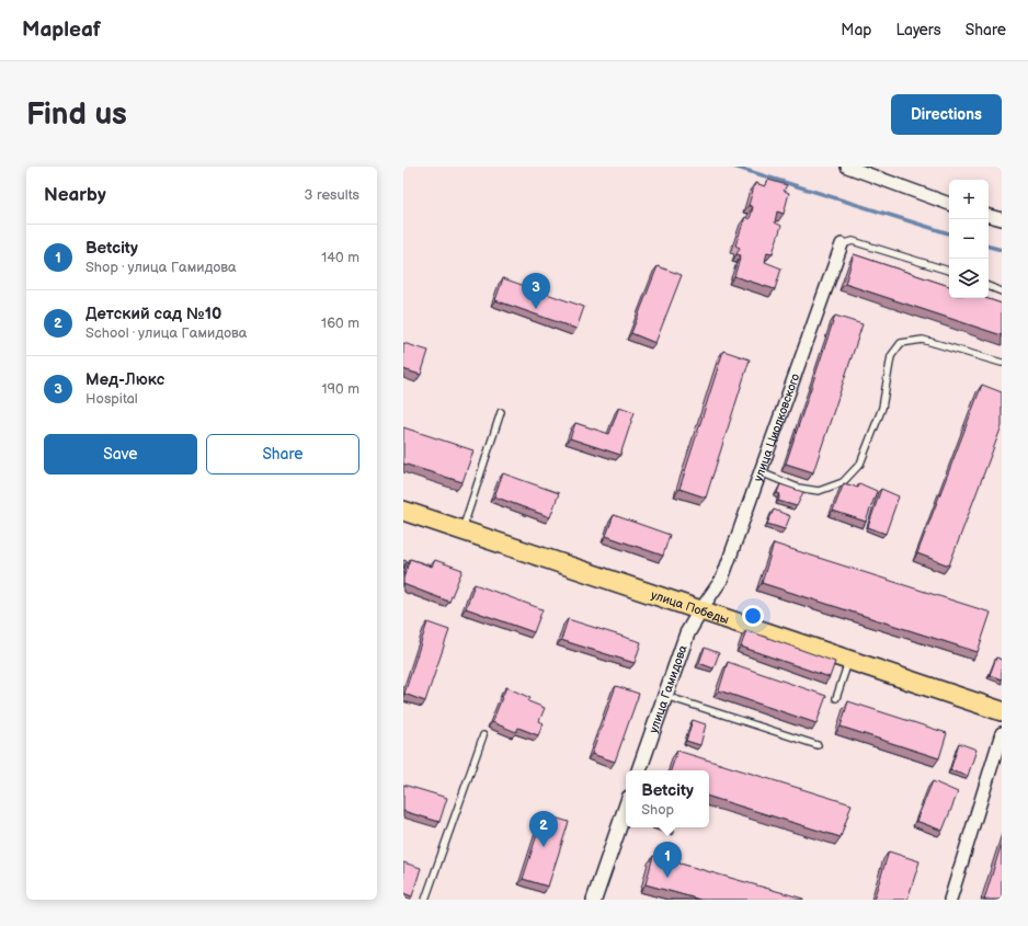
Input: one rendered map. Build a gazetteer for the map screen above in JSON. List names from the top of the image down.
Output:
{
  "streets": {
    "main road": ["улица Победы"],
    "street": ["улица Циолковского", "улица Гамидова"]
  },
  "crossings": [
    ["улица Циолковского", "улица Победы"],
    ["улица Циолковского", "улица Гамидова"],
    ["улица Победы", "улица Гамидова"]
  ],
  "page": {
    "header": "Mapleaf",
    "nav": ["Map", "Layers", "Share"],
    "buttons": [
      "Directions",
      ["Save", "Share"]
    ],
    "title": "Find us",
    "heading": ["Nearby", "3 results"],
    "map_buttons": ["+", "−"],
    "list": [
      {
        "mark": "1",
        "name": "Betcity",
        "note": "Shop · улица Гамидова",
        "value": "140 m"
      },
      {
        "mark": "2",
        "name": "Детский сад №10",
        "note": "School · улица Гамидова",
        "value": "160 m"
      },
      {
        "mark": "3",
        "name": "Мед-Люкс",
        "note": "Hospital",
        "value": "190 m"
      }
    ],
    "pins": ["3", "2", "1"],
    "popup": ["Betcity", "Shop"]
  }
}
